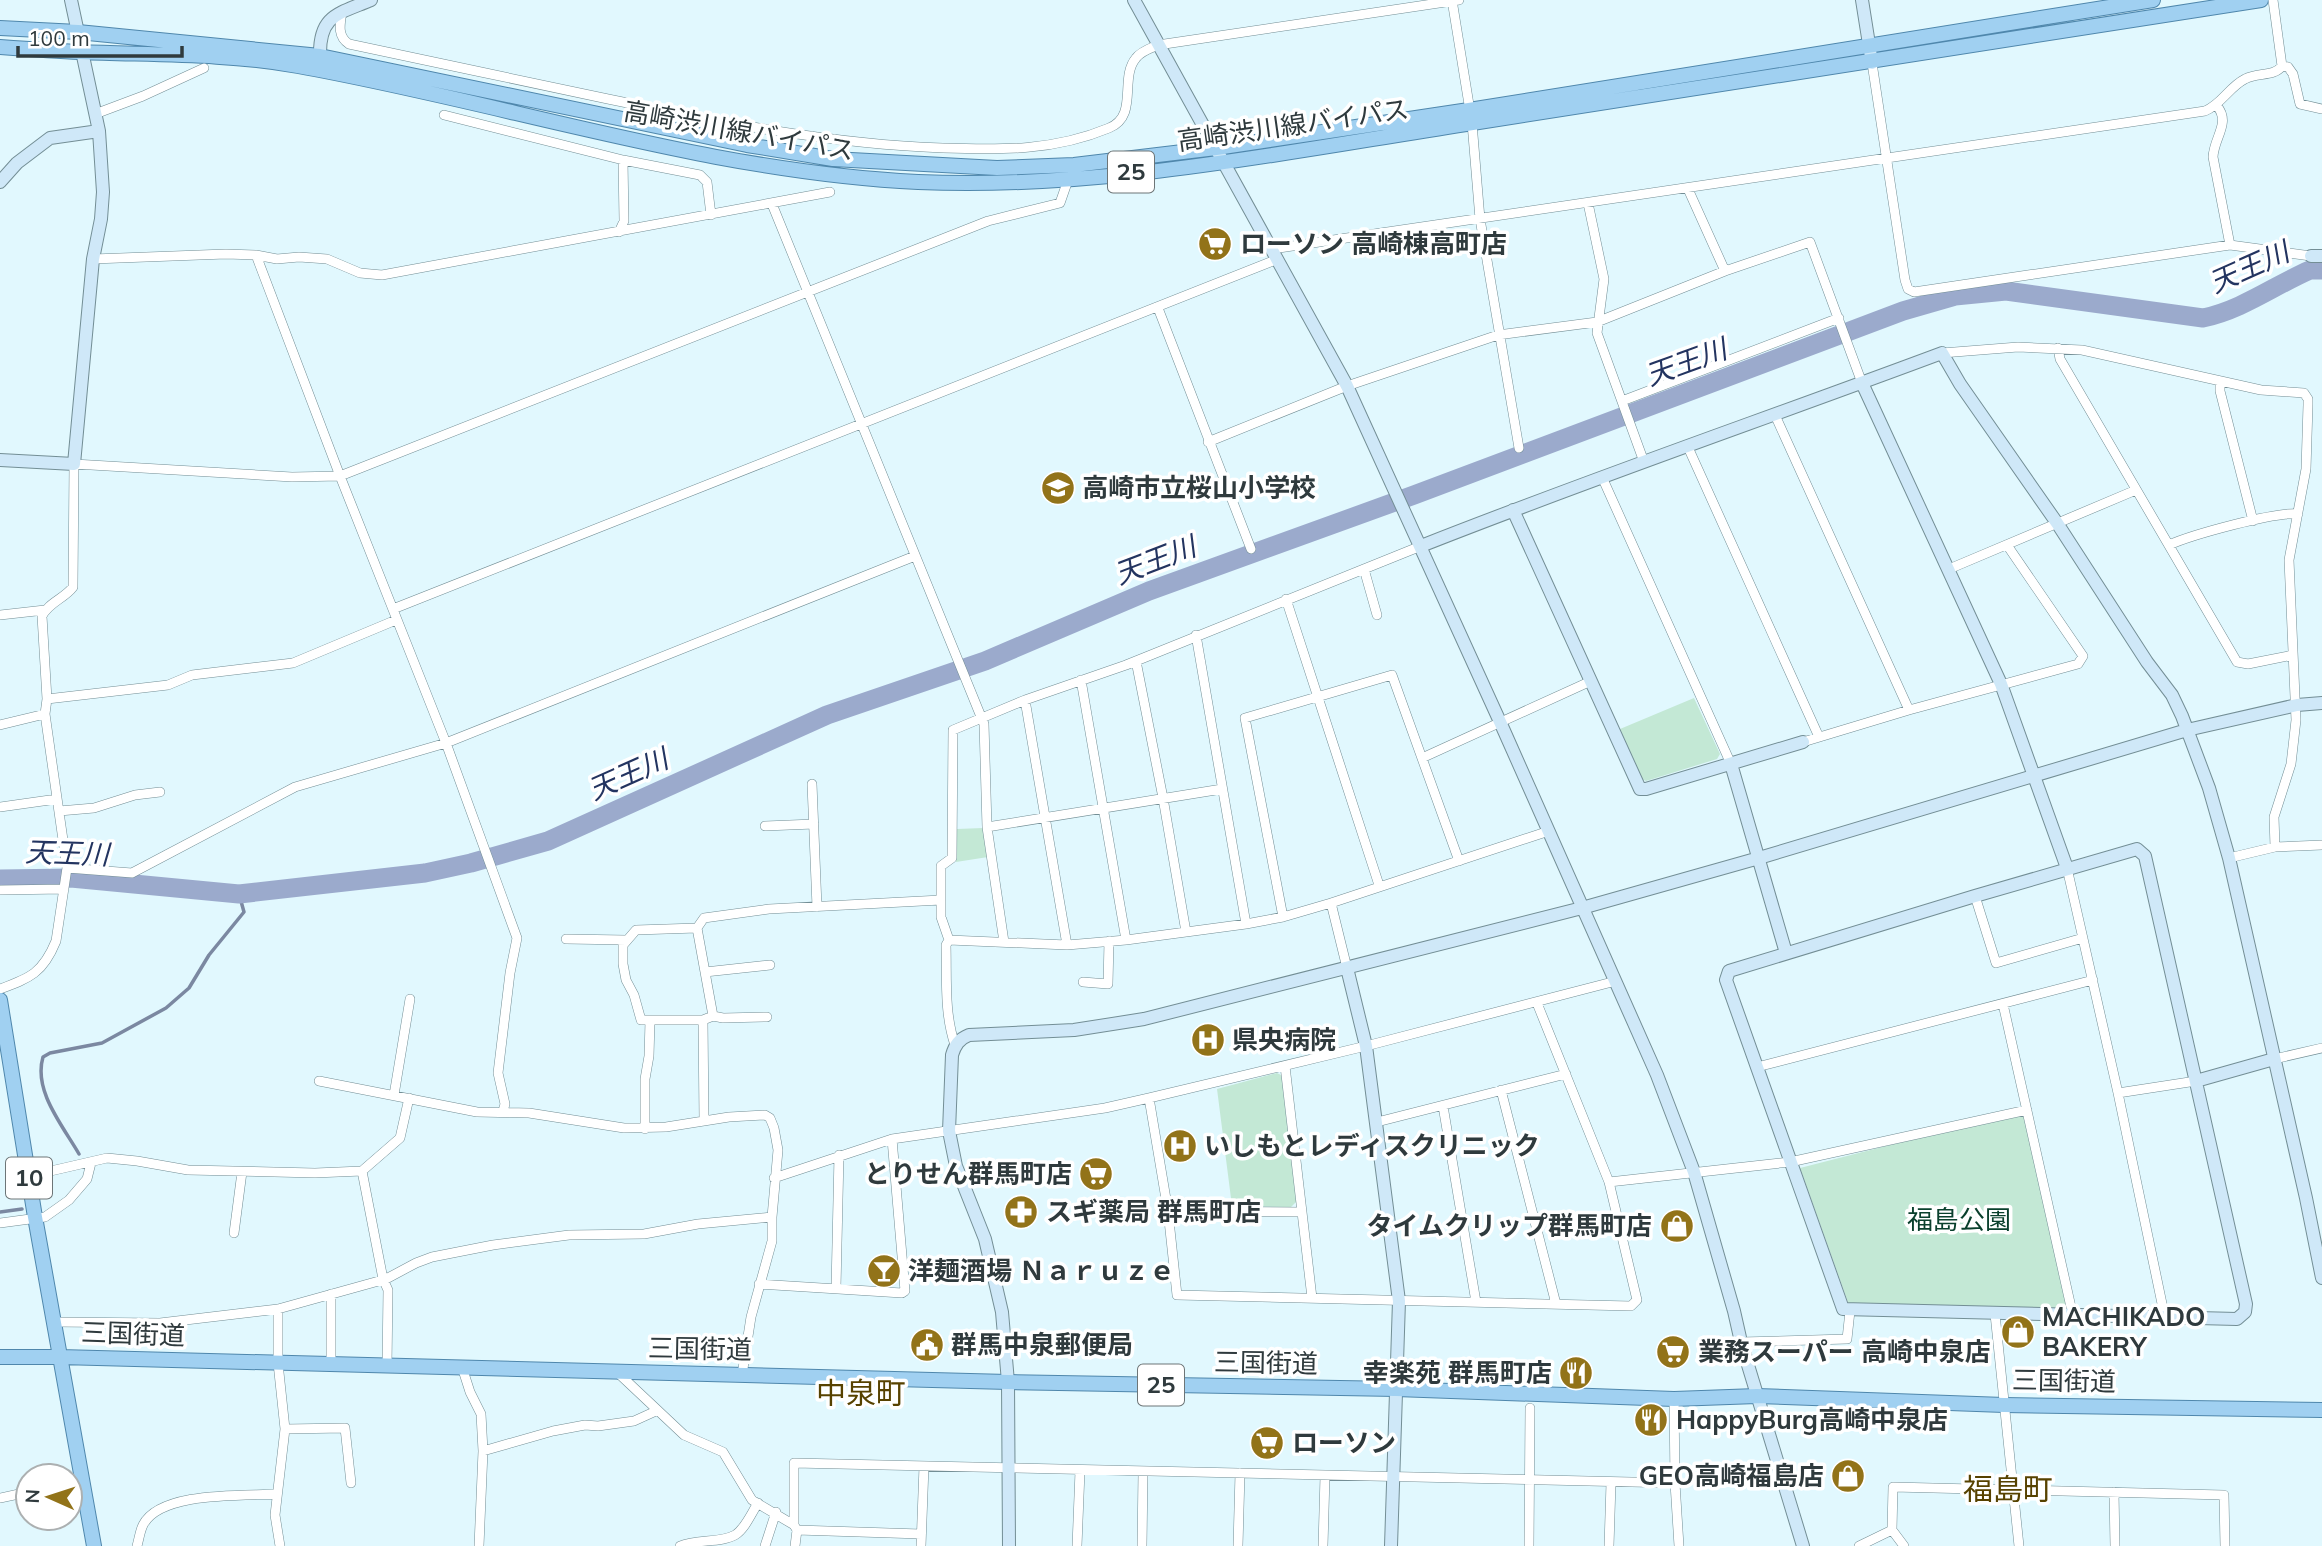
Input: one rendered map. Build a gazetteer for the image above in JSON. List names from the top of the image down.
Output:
{
  "streets": {
    "main road": [
      "高崎渋川線バイパス",
      "25",
      "10",
      "三国街道"
    ]
  },
  "crossings": [
    ["10", "三国街道"]
  ],
  "districts": ["中泉町", "福島町"],
  "water": ["天王川"],
  "parks": ["福島公園"],
  "places": {
    "supermarket": [
      "ローソン 高崎棟高町店",
      "とりせん群馬町店",
      "業務スーパー 高崎中泉店",
      "ローソン"
    ],
    "school or university": ["高崎市立桜山小学校"],
    "hospital": ["県央病院", "いしもとレディスクリニック"],
    "pharmacy": ["スギ薬局 群馬町店"],
    "shop": ["タイムクリップ群馬町店", "MACHIKADO BAKERY", "GEO高崎福島店"],
    "bar": ["洋麺酒場 Ｎａｒｕｚｅ"],
    "public building": ["群馬中泉郵便局"],
    "restaurant": ["幸楽苑 群馬町店", "HappyBurg高崎中泉店"]
  },
  "scale_bar": "100 m",
  "north": "left"
}
